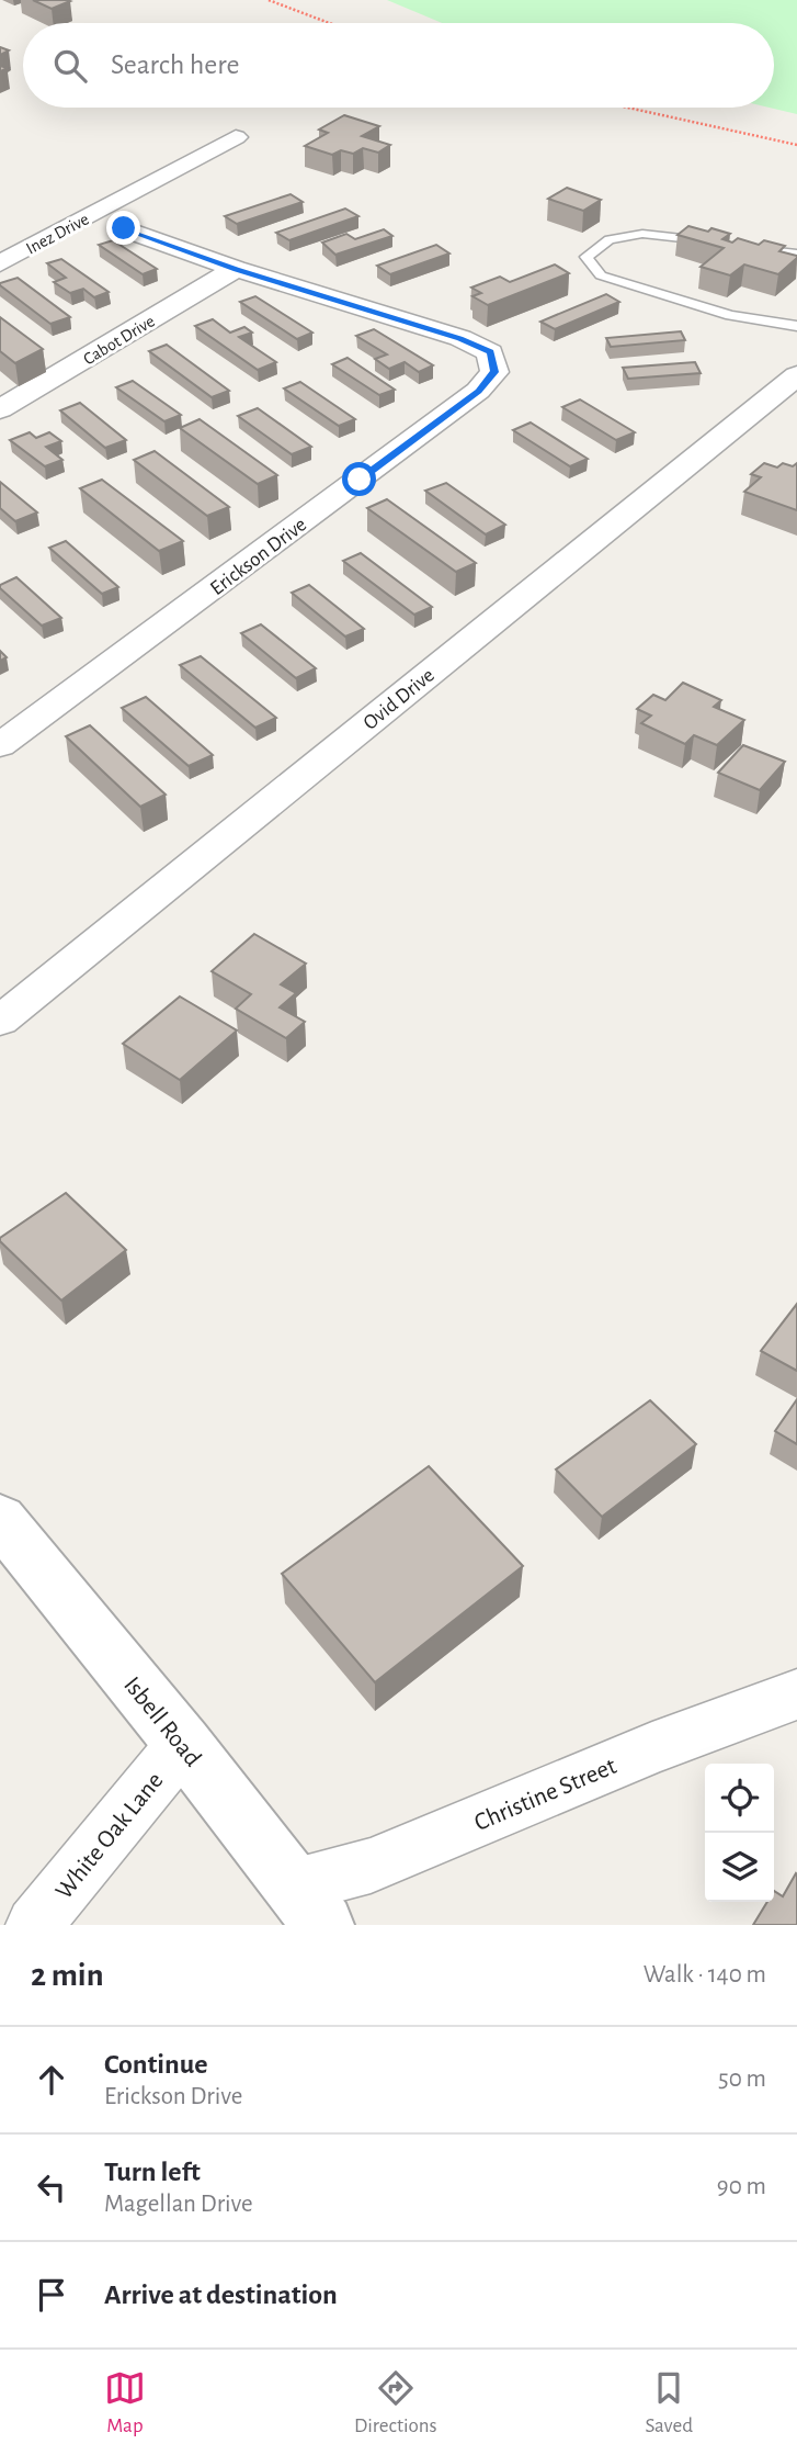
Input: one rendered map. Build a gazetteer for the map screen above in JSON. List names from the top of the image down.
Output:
{
  "streets": {
    "street": [
      "Inez Drive",
      "Cabot Drive",
      "Erickson Drive",
      "Ovid Drive",
      "Isbell Road",
      "Christine Street",
      "White Oak Lane"
    ]
  },
  "crossings": [
    ["Cabot Drive", "Erickson Drive"],
    ["Isbell Road", "Christine Street"],
    ["Isbell Road", "White Oak Lane"]
  ],
  "page": {
    "search": "Search here",
    "heading": ["2 min", "Walk · 140 m"],
    "list": [
      ["Continue", "Erickson Drive", "50 m"],
      ["Turn left", "Magellan Drive", "90 m"],
      "Arrive at destination"
    ],
    "nav": ["Map", "Directions", "Saved"]
  }
}
